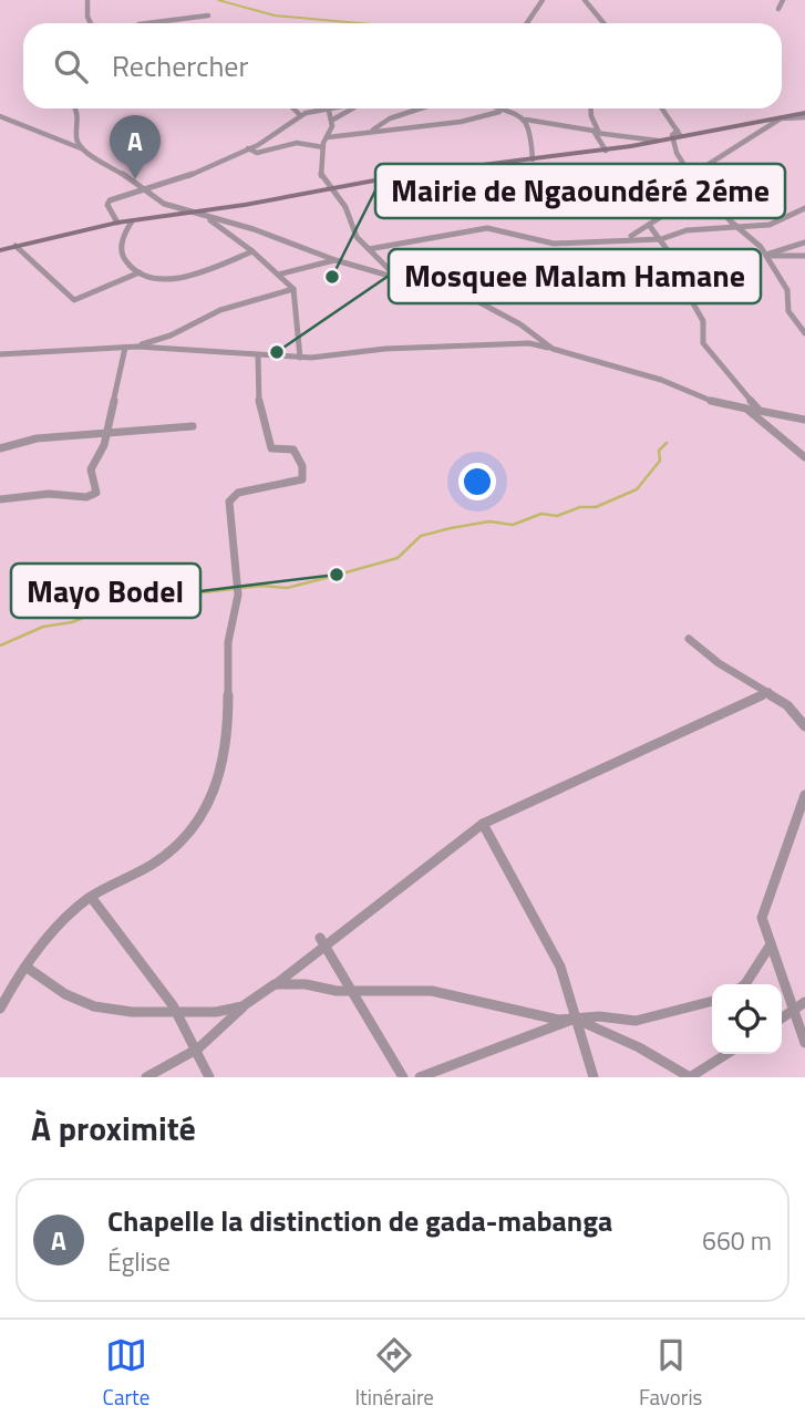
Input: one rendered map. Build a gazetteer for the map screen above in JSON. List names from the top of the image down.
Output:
{
  "places": ["Mairie de Ngaoundéré 2éme", "Mosquee Malam Hamane", "Mayo Bodel"],
  "page": {
    "search": "Rechercher",
    "pins": "A",
    "heading": "À proximité",
    "list": [
      {
        "mark": "A",
        "name": "Chapelle la distinction de gada-mabanga",
        "note": "Église",
        "value": "660 m"
      }
    ],
    "nav": ["Carte", "Itinéraire", "Favoris"]
  }
}
